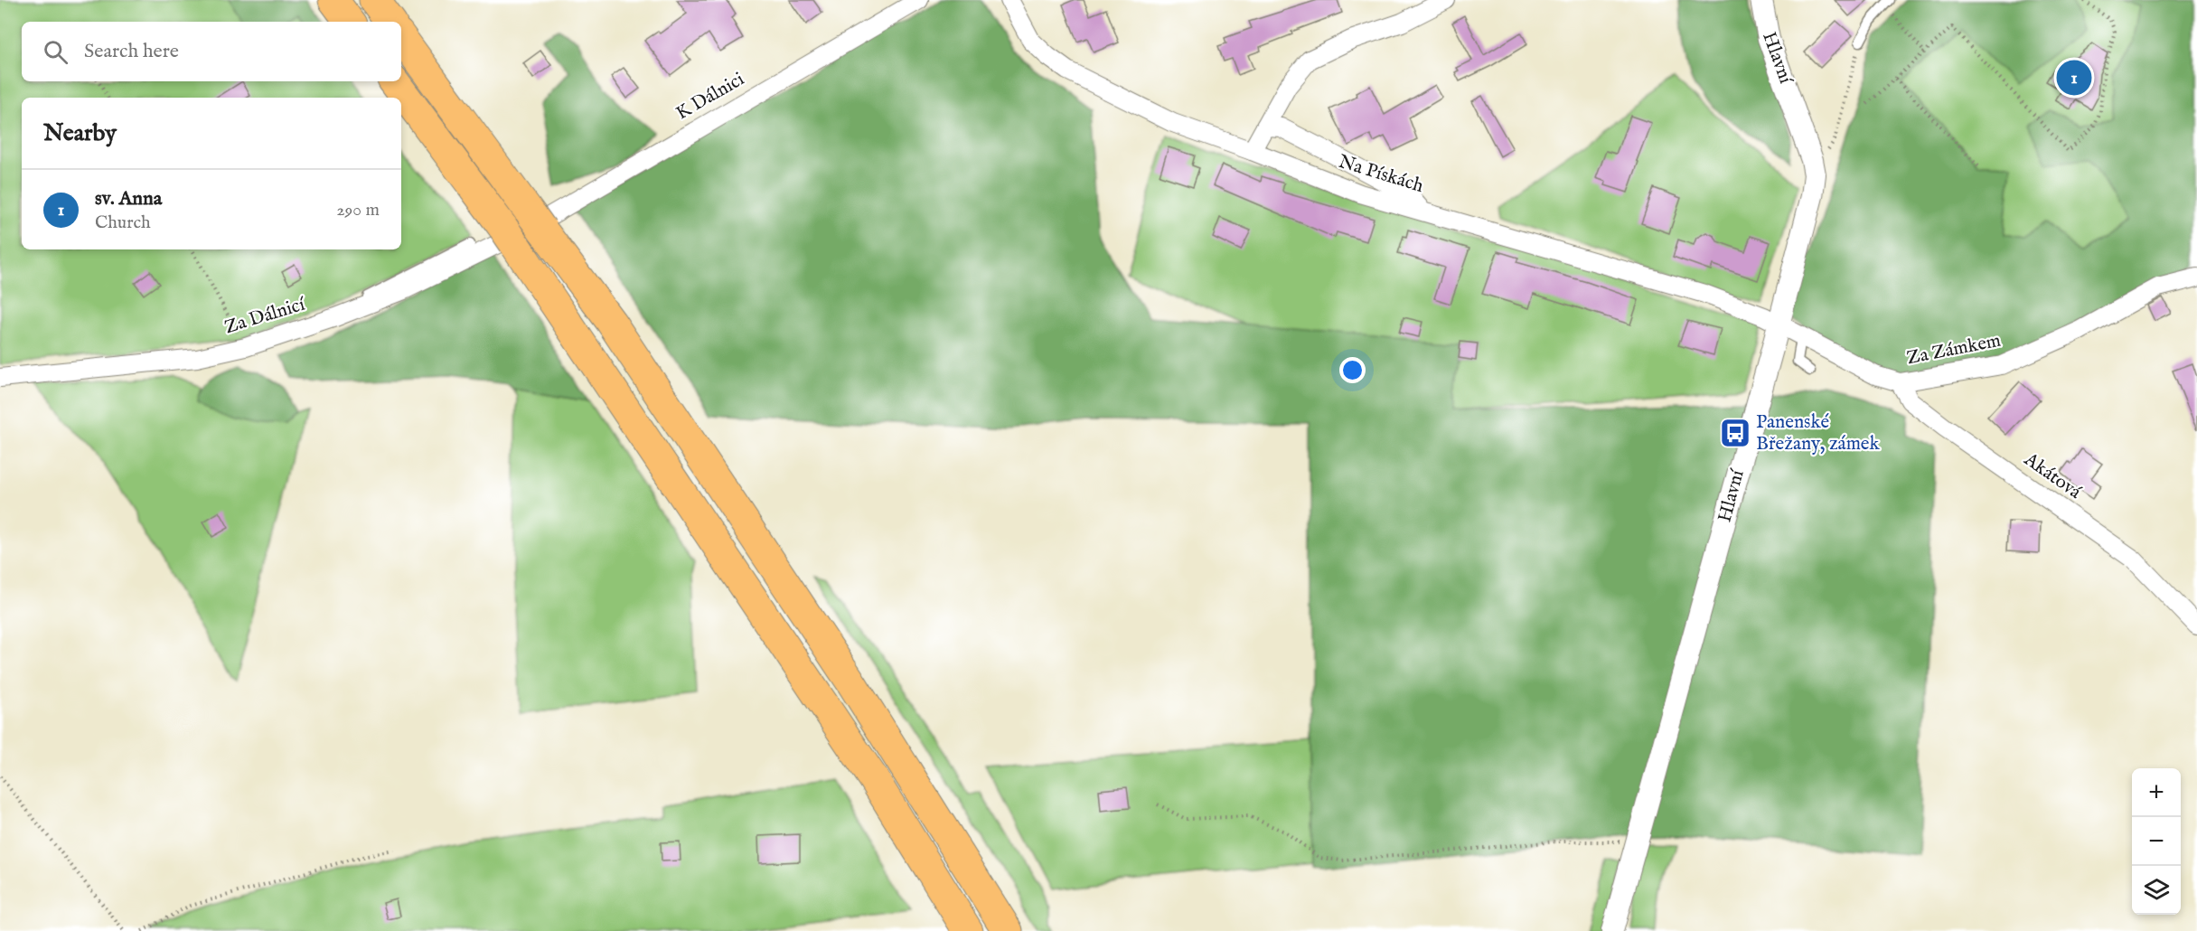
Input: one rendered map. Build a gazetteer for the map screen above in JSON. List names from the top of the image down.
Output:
{
  "streets": {
    "street": [
      "Hlavní",
      "K Dálnici",
      "Na Pískách",
      "Za Dálnicí",
      "Za Zámkem",
      "Akátová"
    ]
  },
  "crossings": [
    ["Hlavní", "Na Pískách"],
    ["Hlavní", "Za Zámkem"],
    ["K Dálnici", "Za Dálnicí"],
    ["Na Pískách", "Za Zámkem"],
    ["Za Zámkem", "Akátová"]
  ],
  "places": {
    "bus stop": ["Panenské Břežany, zámek"]
  },
  "page": {
    "search": "Search here",
    "pins": "1",
    "heading": "Nearby",
    "list": [
      {
        "mark": "1",
        "name": "sv. Anna",
        "note": "Church",
        "value": "290 m"
      }
    ],
    "map_buttons": ["+", "−"]
  }
}
